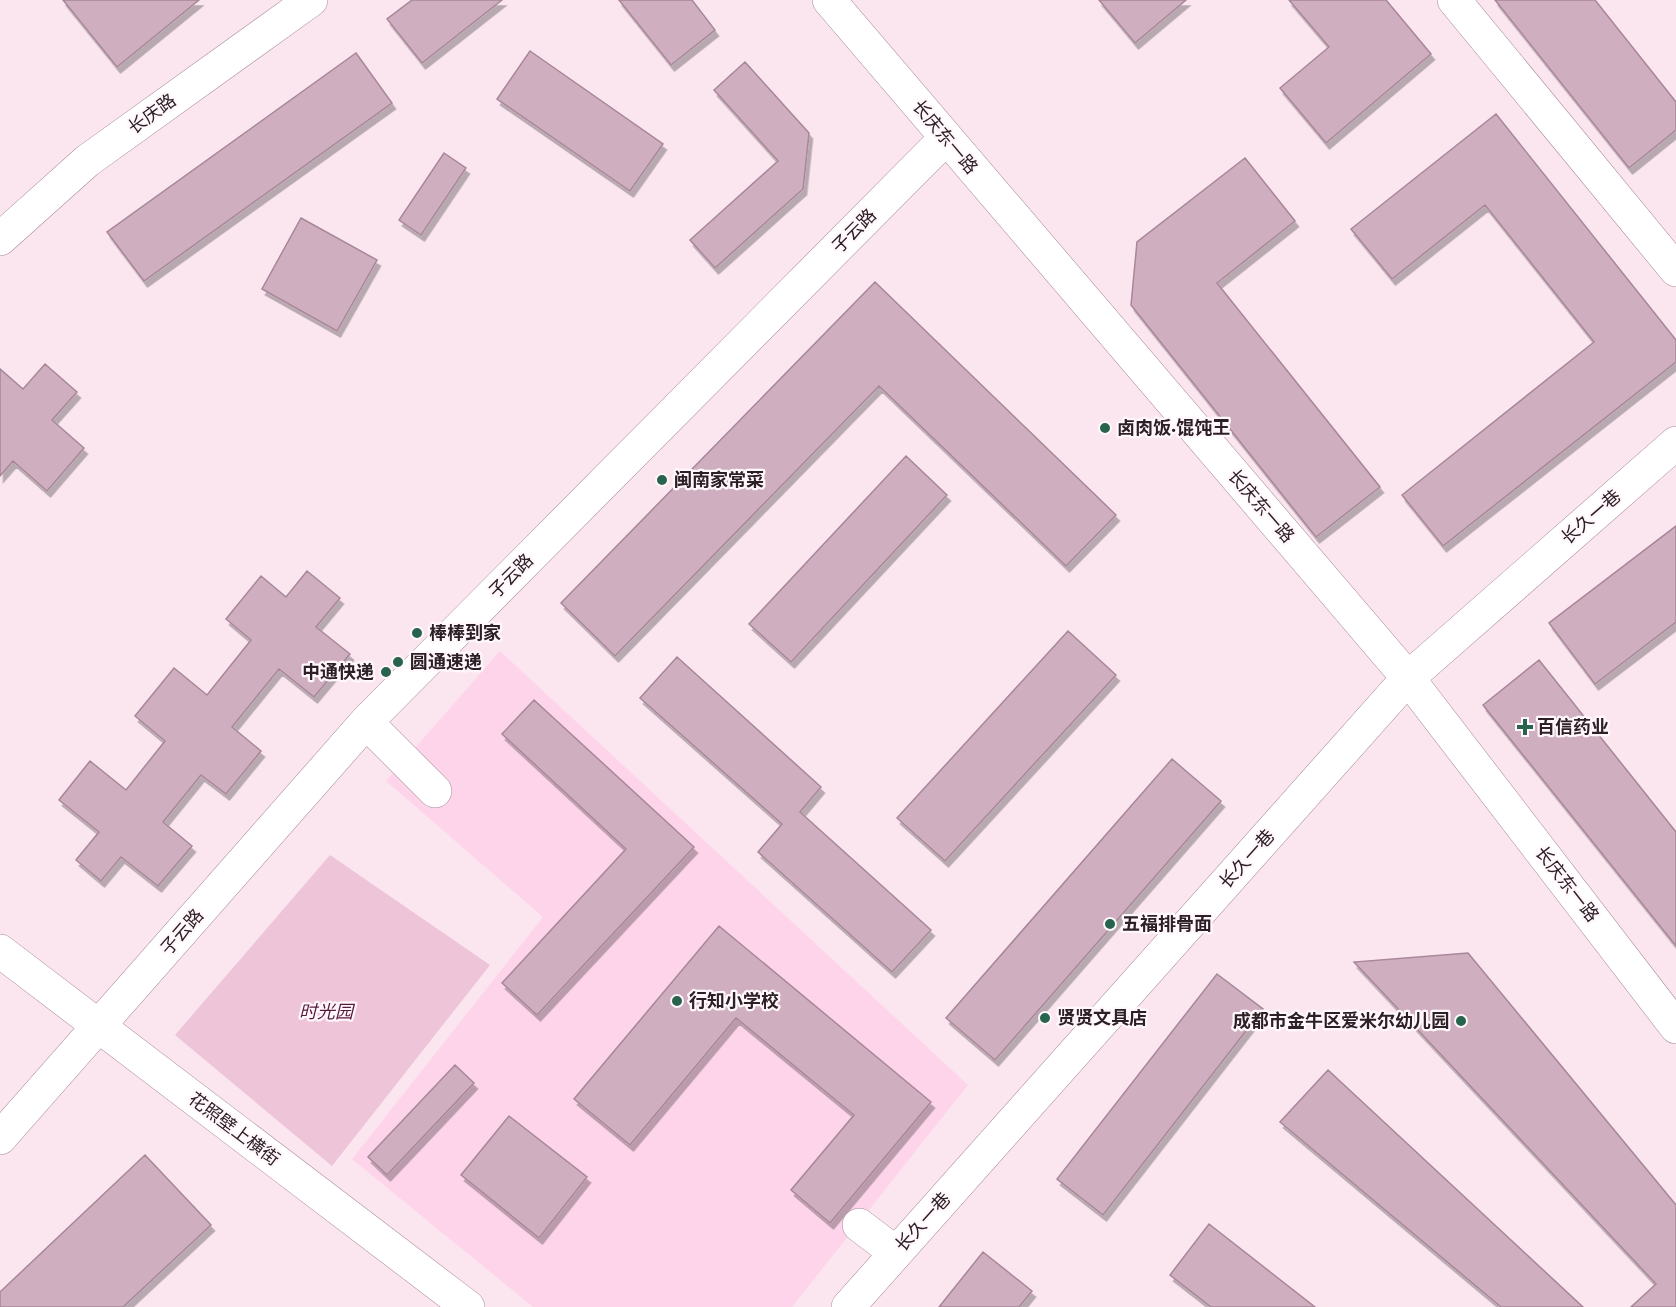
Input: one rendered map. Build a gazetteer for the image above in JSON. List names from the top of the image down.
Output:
{
  "streets": {
    "street": [
      "长庆路",
      "长庆东一路",
      "子云路",
      "长久一巷",
      "花照壁上横街"
    ]
  },
  "crossings": [
    ["长庆东一路", "子云路"],
    ["长庆东一路", "长久一巷"],
    ["子云路", "花照壁上横街"]
  ],
  "parks": ["时光园"],
  "places": {
    "other": [
      "卤肉饭·馄饨王",
      "闽南家常菜",
      "棒棒到家",
      "圆通速递",
      "中通快递",
      "五福排骨面",
      "行知小学校",
      "贤贤文具店",
      "成都市金牛区爱米尔幼儿园"
    ],
    "health": ["百信药业"]
  }
}
